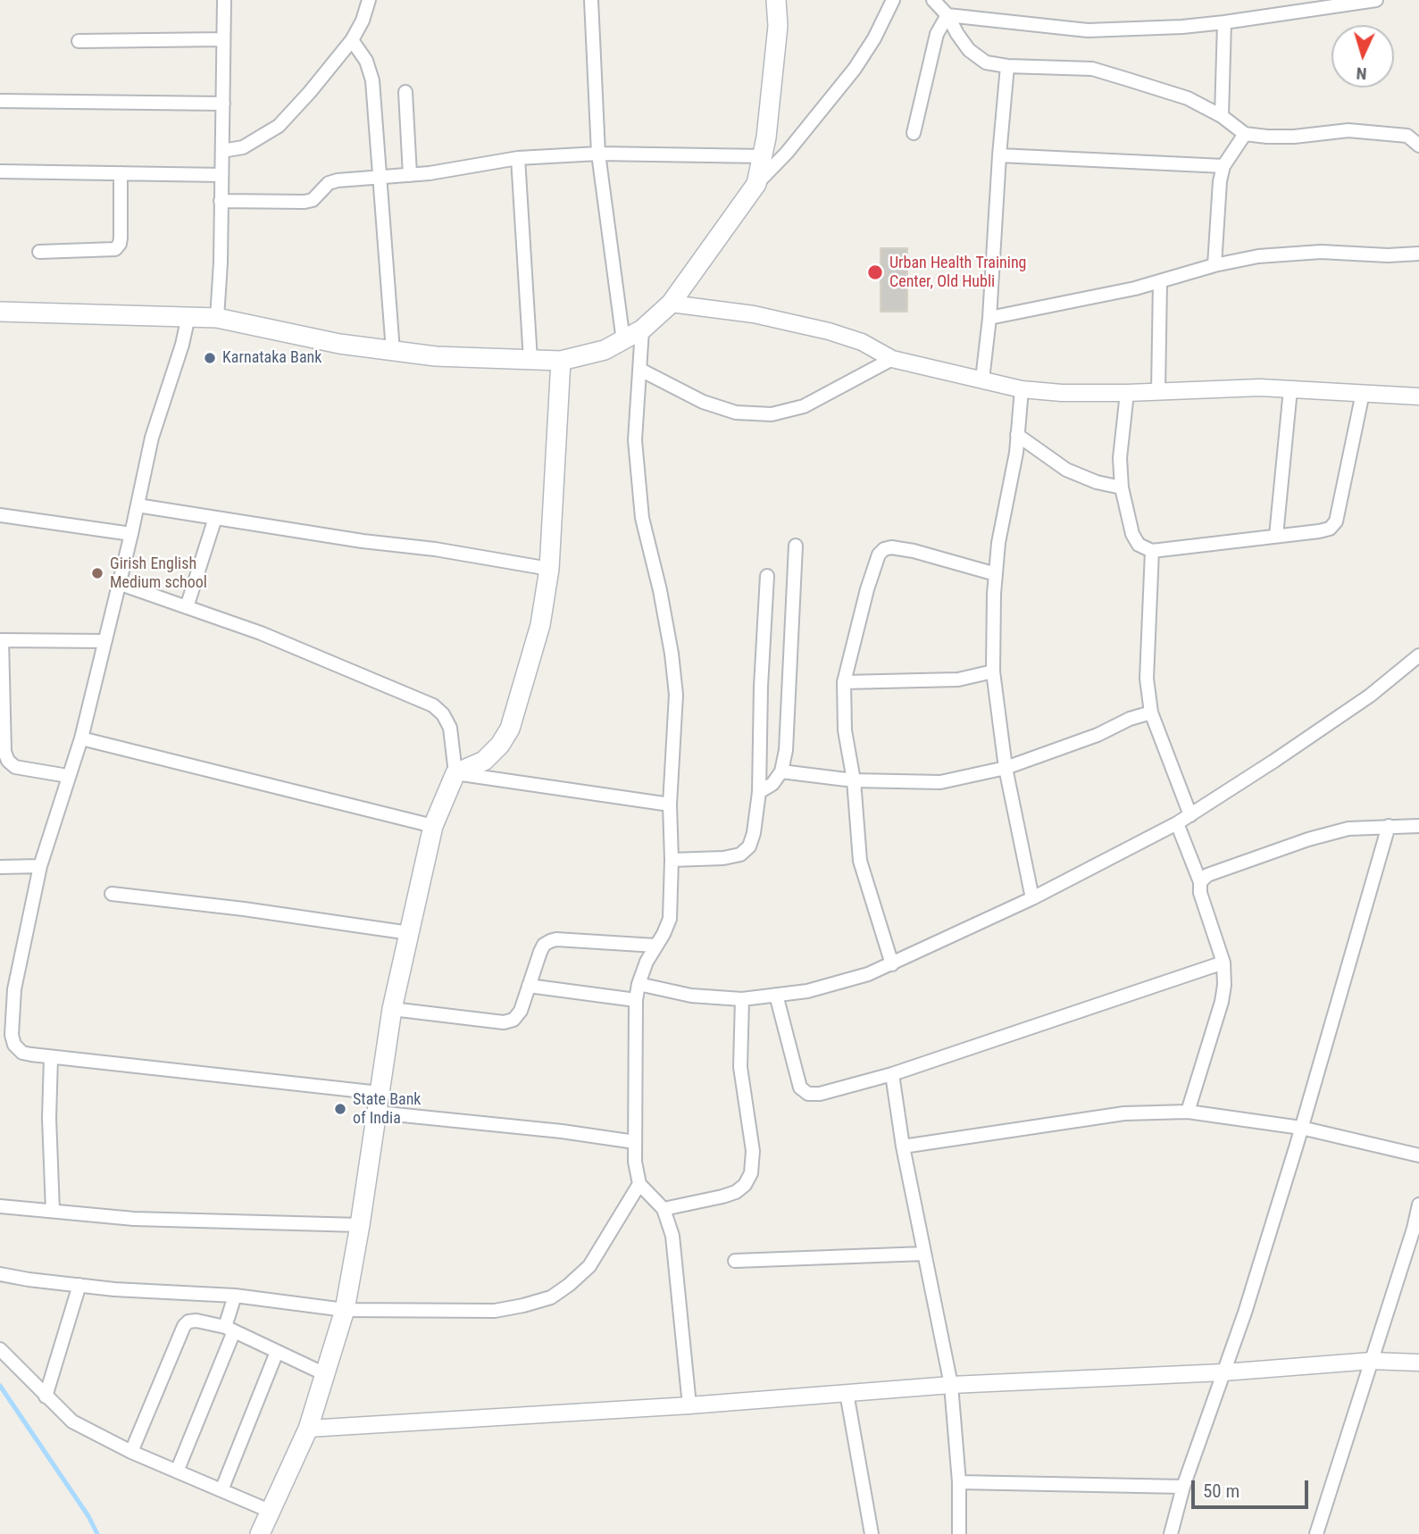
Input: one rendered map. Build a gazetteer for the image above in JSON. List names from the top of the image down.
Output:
{
  "places": [
    "Urban Health Training Center, Old Hubli",
    "Karnataka Bank",
    "Girish English Medium school",
    "State Bank of India"
  ],
  "scale_bar": "50 m",
  "north": "bottom"
}
